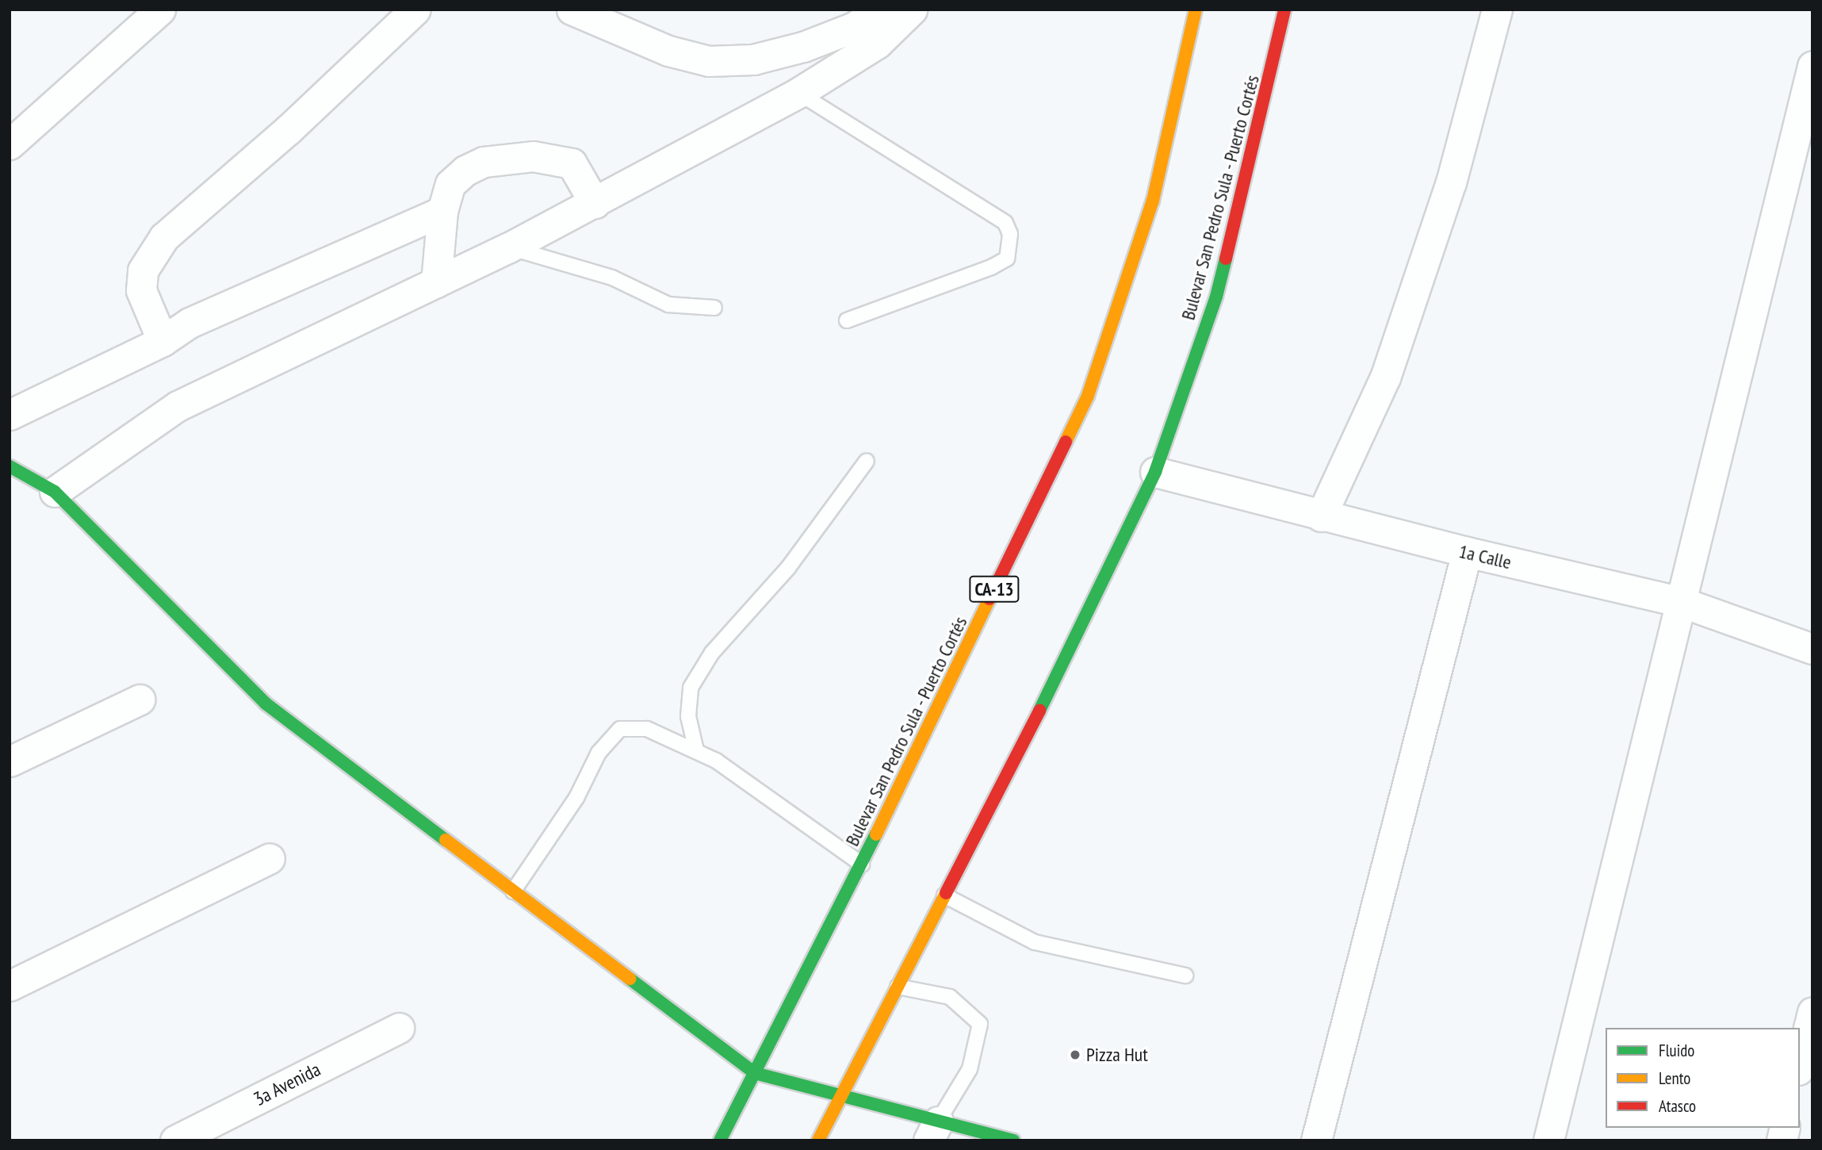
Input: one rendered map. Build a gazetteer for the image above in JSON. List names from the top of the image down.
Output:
{
  "streets": {
    "main road": ["Bulevar San Pedro Sula - Puerto Cortés", "CA-13"],
    "street": ["1a Calle", "3a Avenida"]
  },
  "crossings": [
    ["Bulevar San Pedro Sula - Puerto Cortés", "1a Calle"]
  ],
  "places": ["Pizza Hut"],
  "legend": ["Fluido", "Lento", "Atasco"]
}
